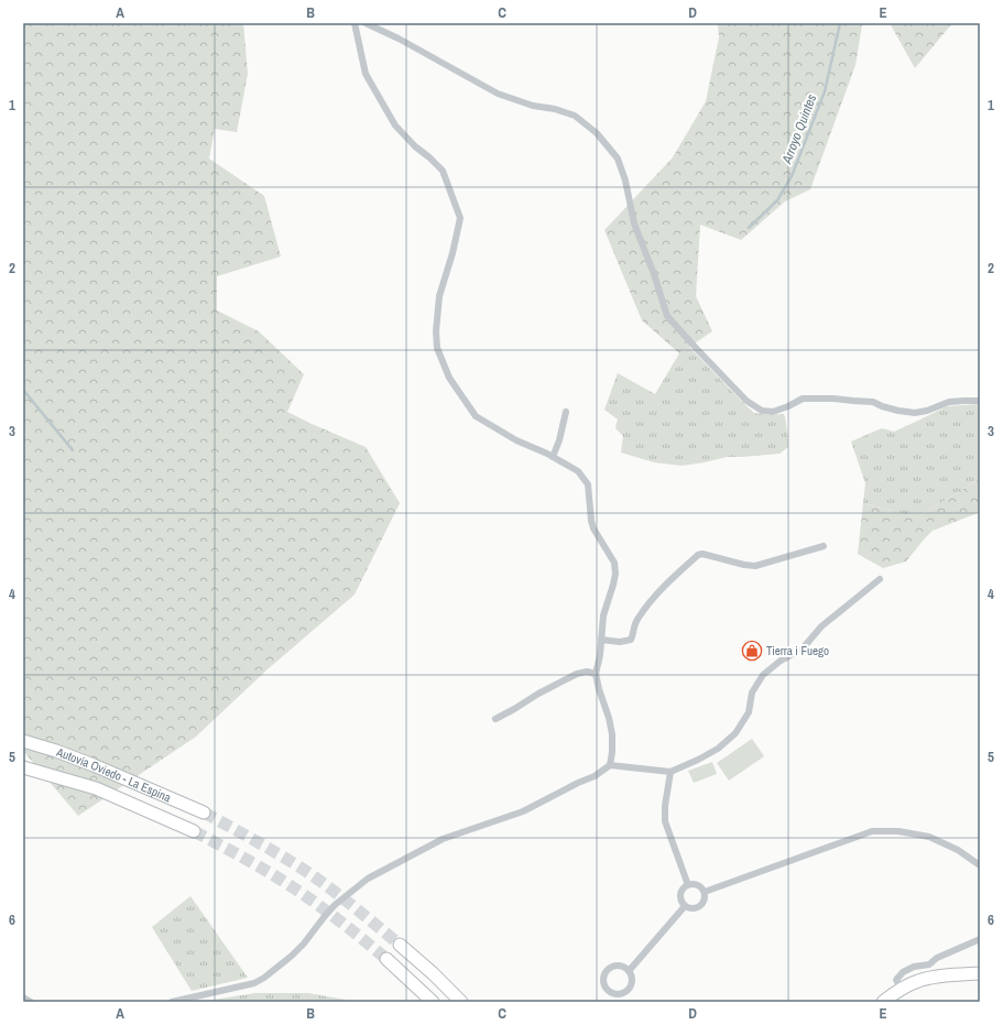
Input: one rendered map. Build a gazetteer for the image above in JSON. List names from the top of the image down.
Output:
{
  "streets": {
    "highway": ["Autovía Oviedo - La Espina"]
  },
  "water": ["Arroyo Quintes"],
  "places": {
    "shop": ["Tierra i Fuego"]
  },
  "grid": {
    "columns": [
      "A",
      "B",
      "C",
      "D",
      "E"
    ],
    "rows": [
      "1",
      "2",
      "3",
      "4",
      "5",
      "6"
    ]
  }
}
